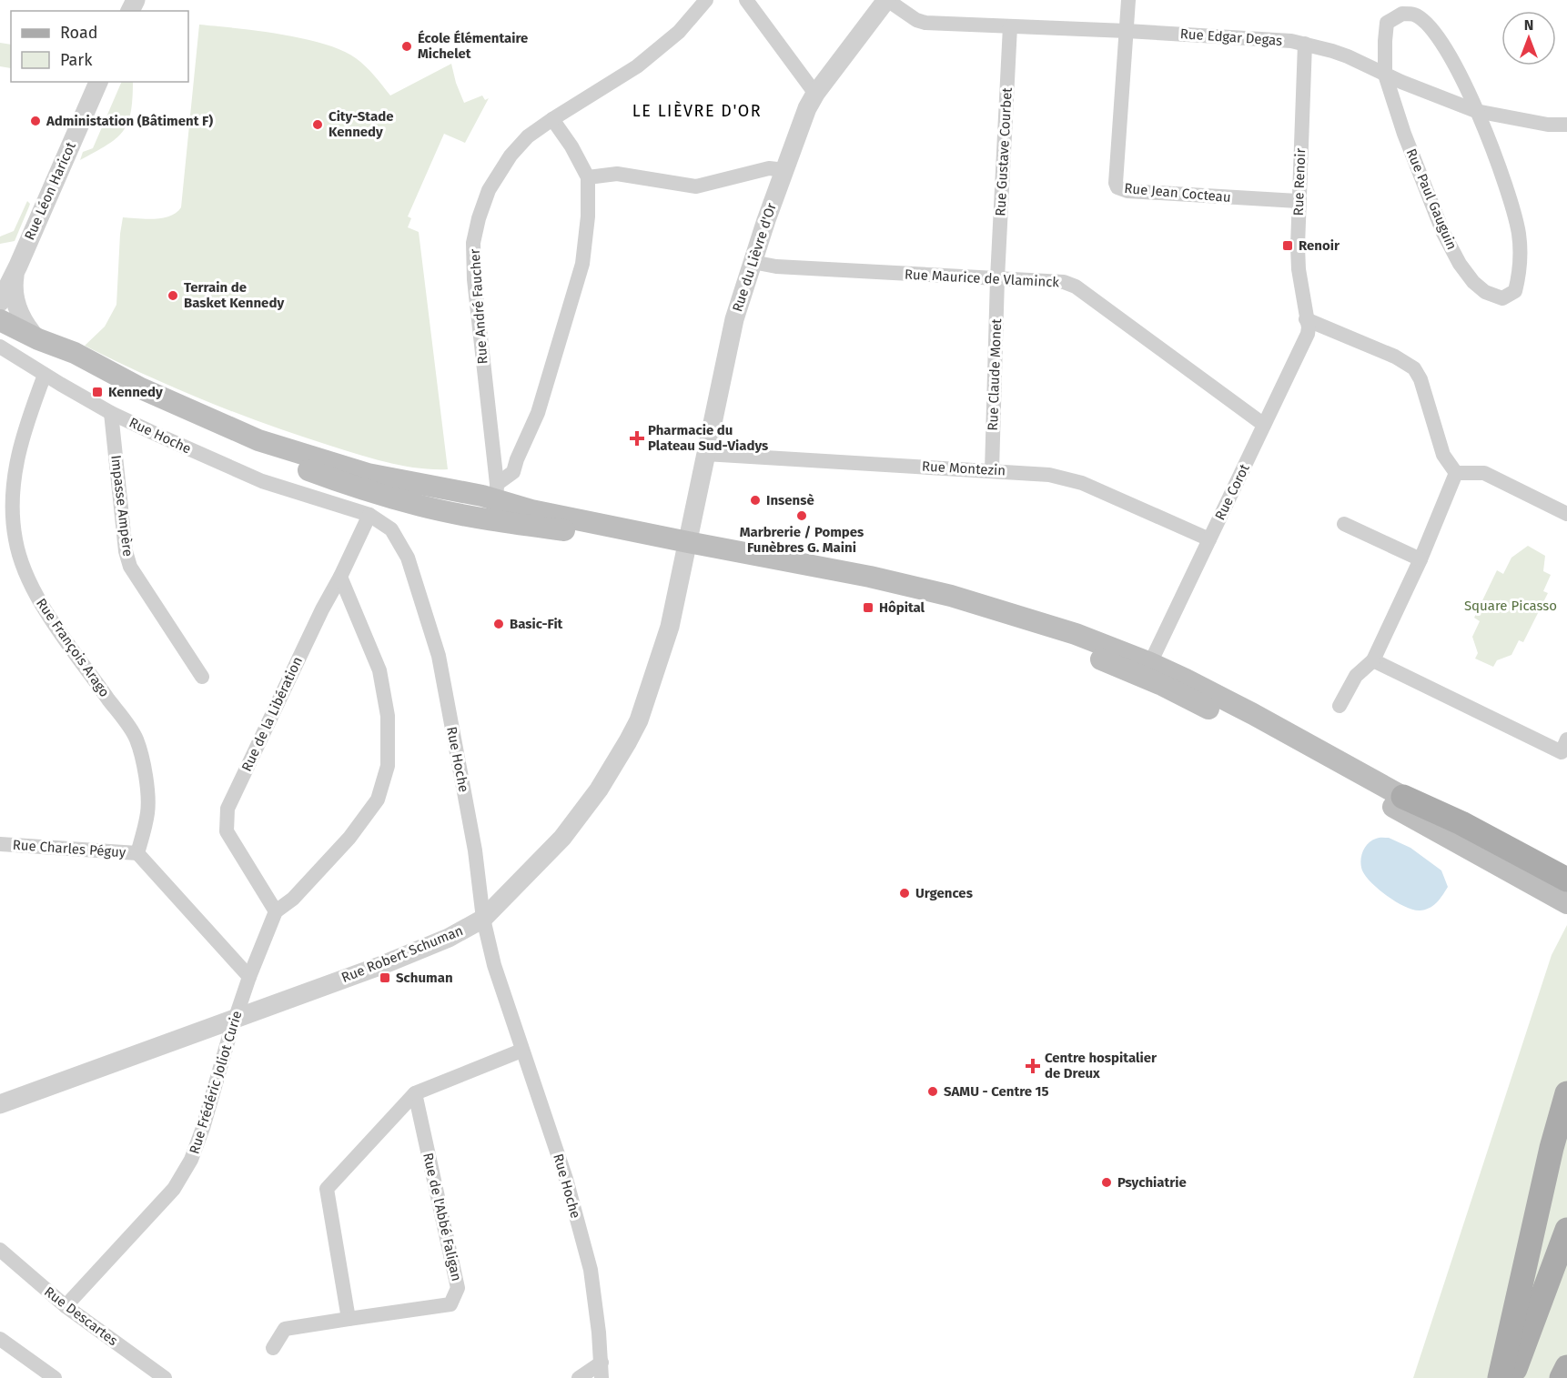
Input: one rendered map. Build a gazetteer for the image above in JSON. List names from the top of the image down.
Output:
{
  "streets": {
    "street": [
      "Rue Edgar Degas",
      "Rue Gustave Courbet",
      "Rue Renoir",
      "Rue Léon Haricot",
      "Rue Jean Cocteau",
      "Rue Paul Gauguin",
      "Rue du Lièvre d'Or",
      "Rue Maurice de Vlaminck",
      "Rue André Faucher",
      "Rue Claude Monet",
      "Rue Hoche",
      "Rue Montezin",
      "Rue Corot",
      "Impasse Ampère",
      "Rue François Arago",
      "Rue de la Libération",
      "Rue Charles Péguy",
      "Rue Robert Schuman",
      "Rue Frédéric Joliot Curie",
      "Rue de l'Abbé Faligan",
      "Rue Descartes"
    ]
  },
  "crossings": [
    ["Rue Edgar Degas", "Rue Gustave Courbet"],
    ["Rue Edgar Degas", "Rue Renoir"],
    ["Rue Edgar Degas", "Rue Jean Cocteau"],
    ["Rue Edgar Degas", "Rue Paul Gauguin"],
    ["Rue Edgar Degas", "Rue du Lièvre d'Or"],
    ["Rue Gustave Courbet", "Rue Maurice de Vlaminck"],
    ["Rue Gustave Courbet", "Rue Claude Monet"],
    ["Rue Renoir", "Rue Jean Cocteau"],
    ["Rue Renoir", "Rue Corot"],
    ["Rue du Lièvre d'Or", "Rue Maurice de Vlaminck"],
    ["Rue du Lièvre d'Or", "Rue Montezin"],
    ["Rue du Lièvre d'Or", "Rue Robert Schuman"],
    ["Rue Maurice de Vlaminck", "Rue Claude Monet"],
    ["Rue Maurice de Vlaminck", "Rue Corot"],
    ["Rue Claude Monet", "Rue Montezin"],
    ["Rue Hoche", "Impasse Ampère"],
    ["Rue Hoche", "Rue François Arago"],
    ["Rue Hoche", "Rue de la Libération"],
    ["Rue Hoche", "Rue Robert Schuman"],
    ["Rue Montezin", "Rue Corot"],
    ["Rue François Arago", "Rue Charles Péguy"],
    ["Rue de la Libération", "Rue Frédéric Joliot Curie"],
    ["Rue Robert Schuman", "Rue Frédéric Joliot Curie"],
    ["Rue Frédéric Joliot Curie", "Rue Descartes"]
  ],
  "districts": ["LE LIÈVRE D'OR"],
  "parks": ["Square Picasso"],
  "places": {
    "other": [
      "École Élémentaire Michelet",
      "Administation (Bâtiment F)",
      "City-Stade Kennedy",
      "Terrain de Basket Kennedy",
      "Insensè",
      "Marbrerie / Pompes Funèbres G. Maini",
      "Basic-Fit",
      "Urgences",
      "SAMU - Centre 15",
      "Psychiatrie"
    ],
    "transit": [
      "Renoir",
      "Kennedy",
      "Hôpital",
      "Schuman"
    ],
    "health": ["Pharmacie du Plateau Sud-Viadys", "Centre hospitalier de Dreux"]
  },
  "legend": ["Road", "Park"],
  "north": "top"
}
